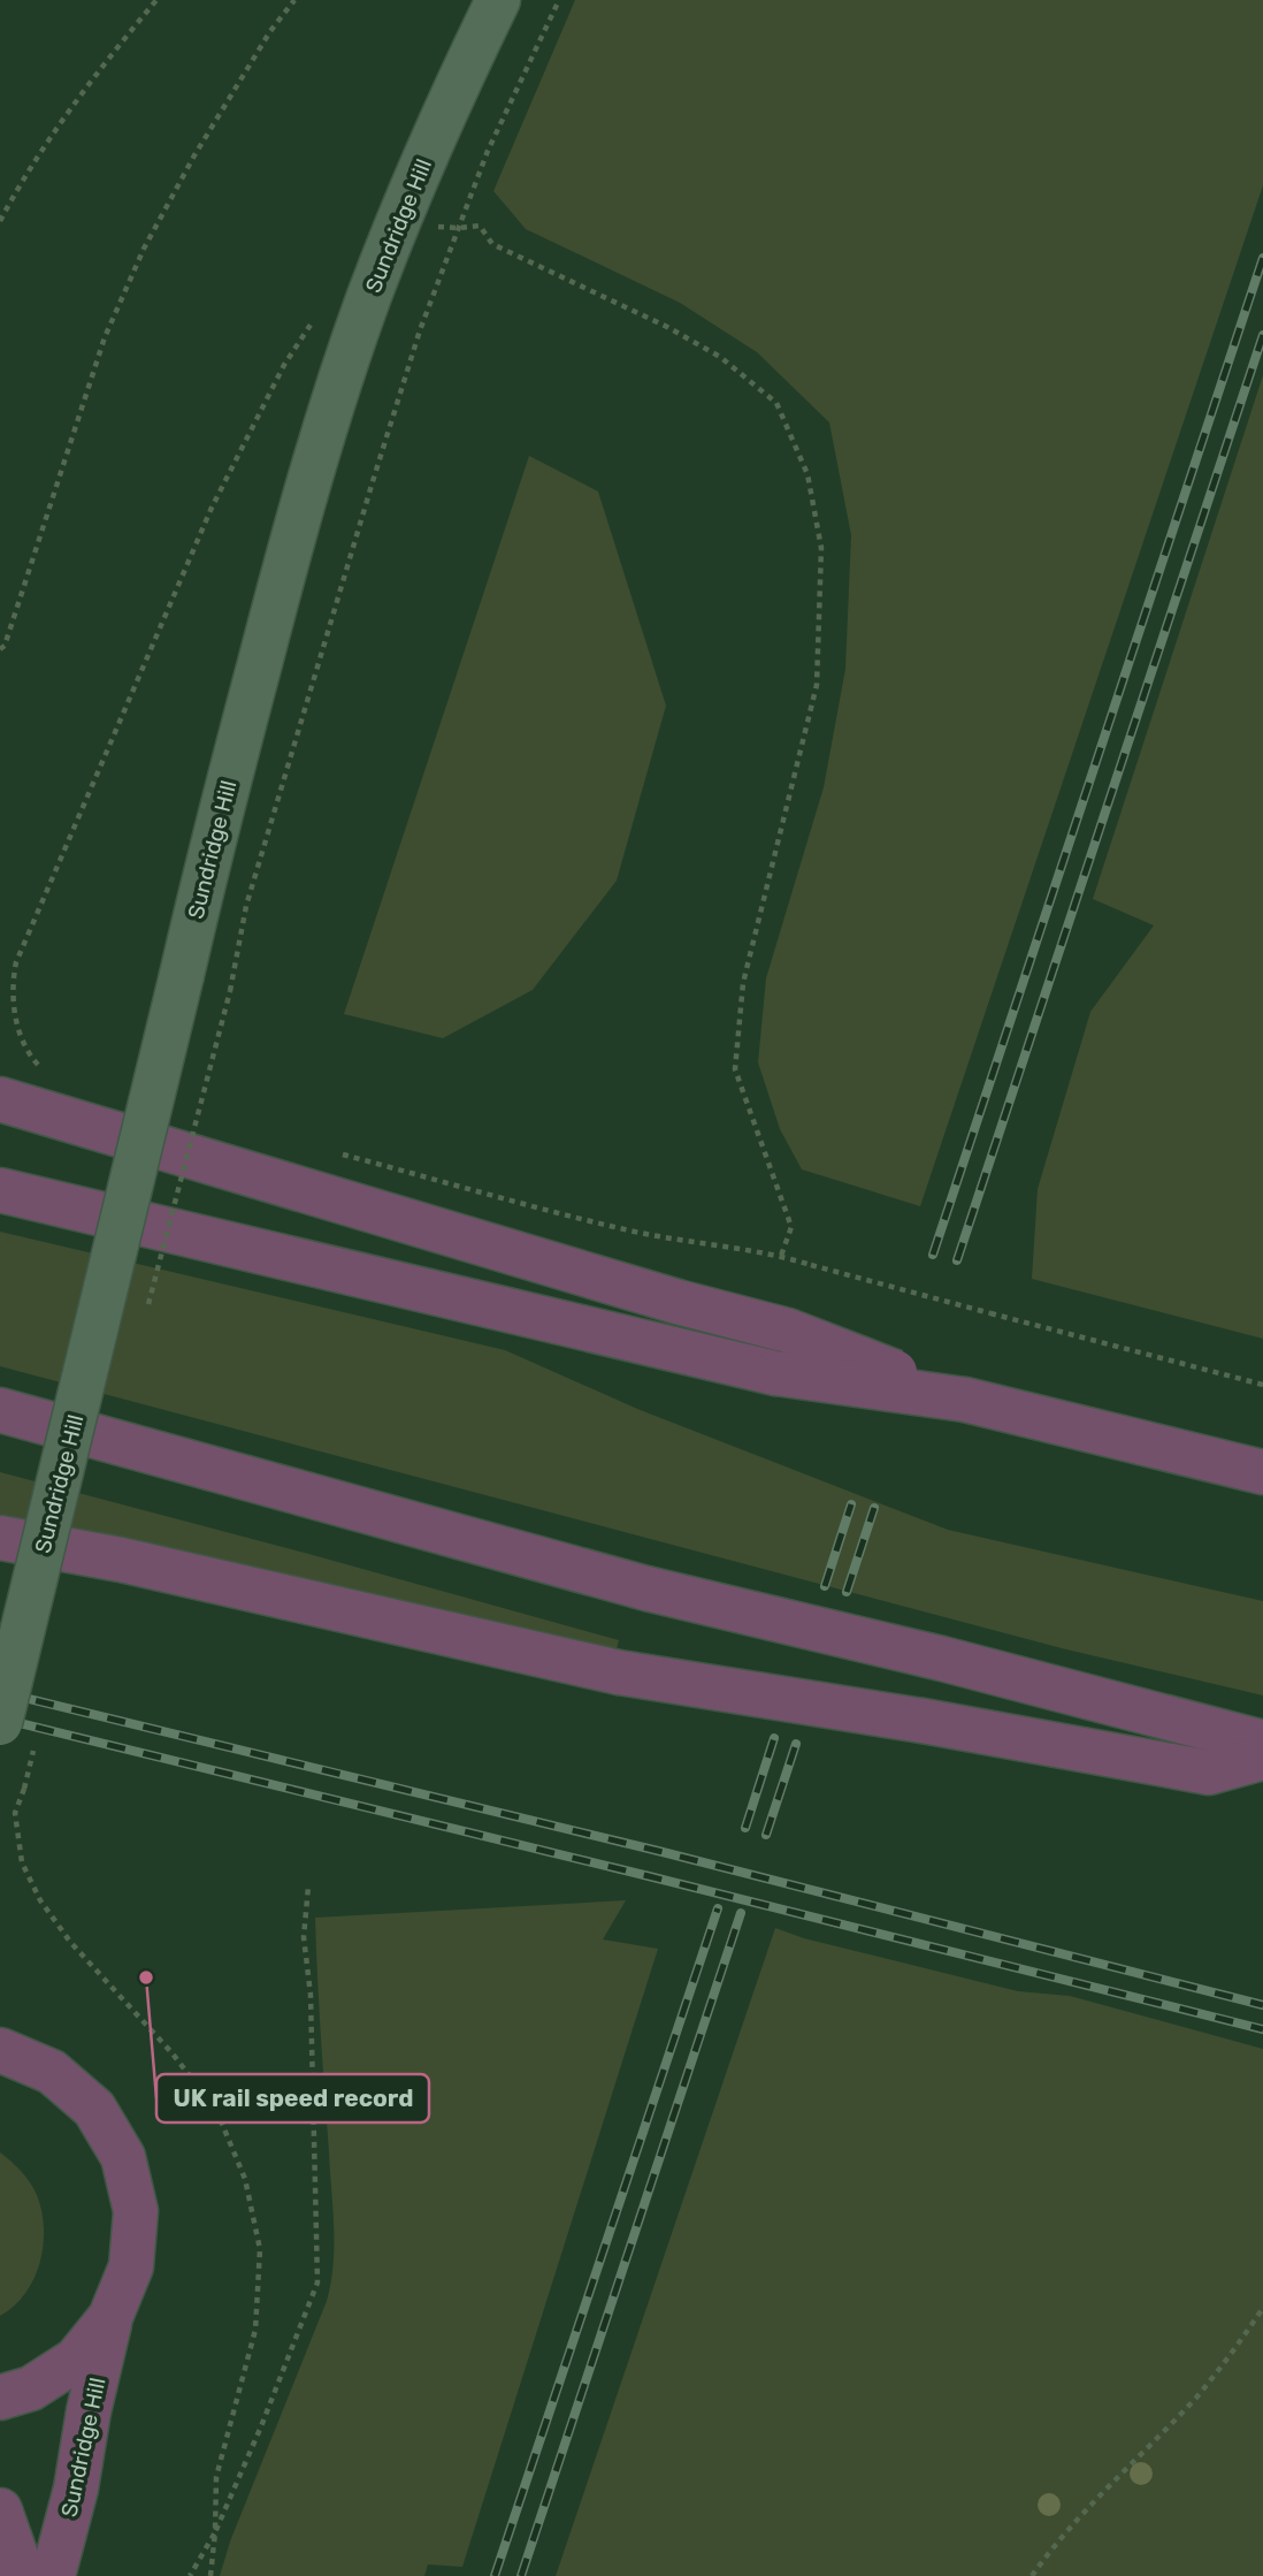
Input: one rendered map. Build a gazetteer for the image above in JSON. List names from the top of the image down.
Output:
{
  "streets": {
    "highway": ["Sundridge Hill"]
  },
  "places": ["UK rail speed record"]
}
